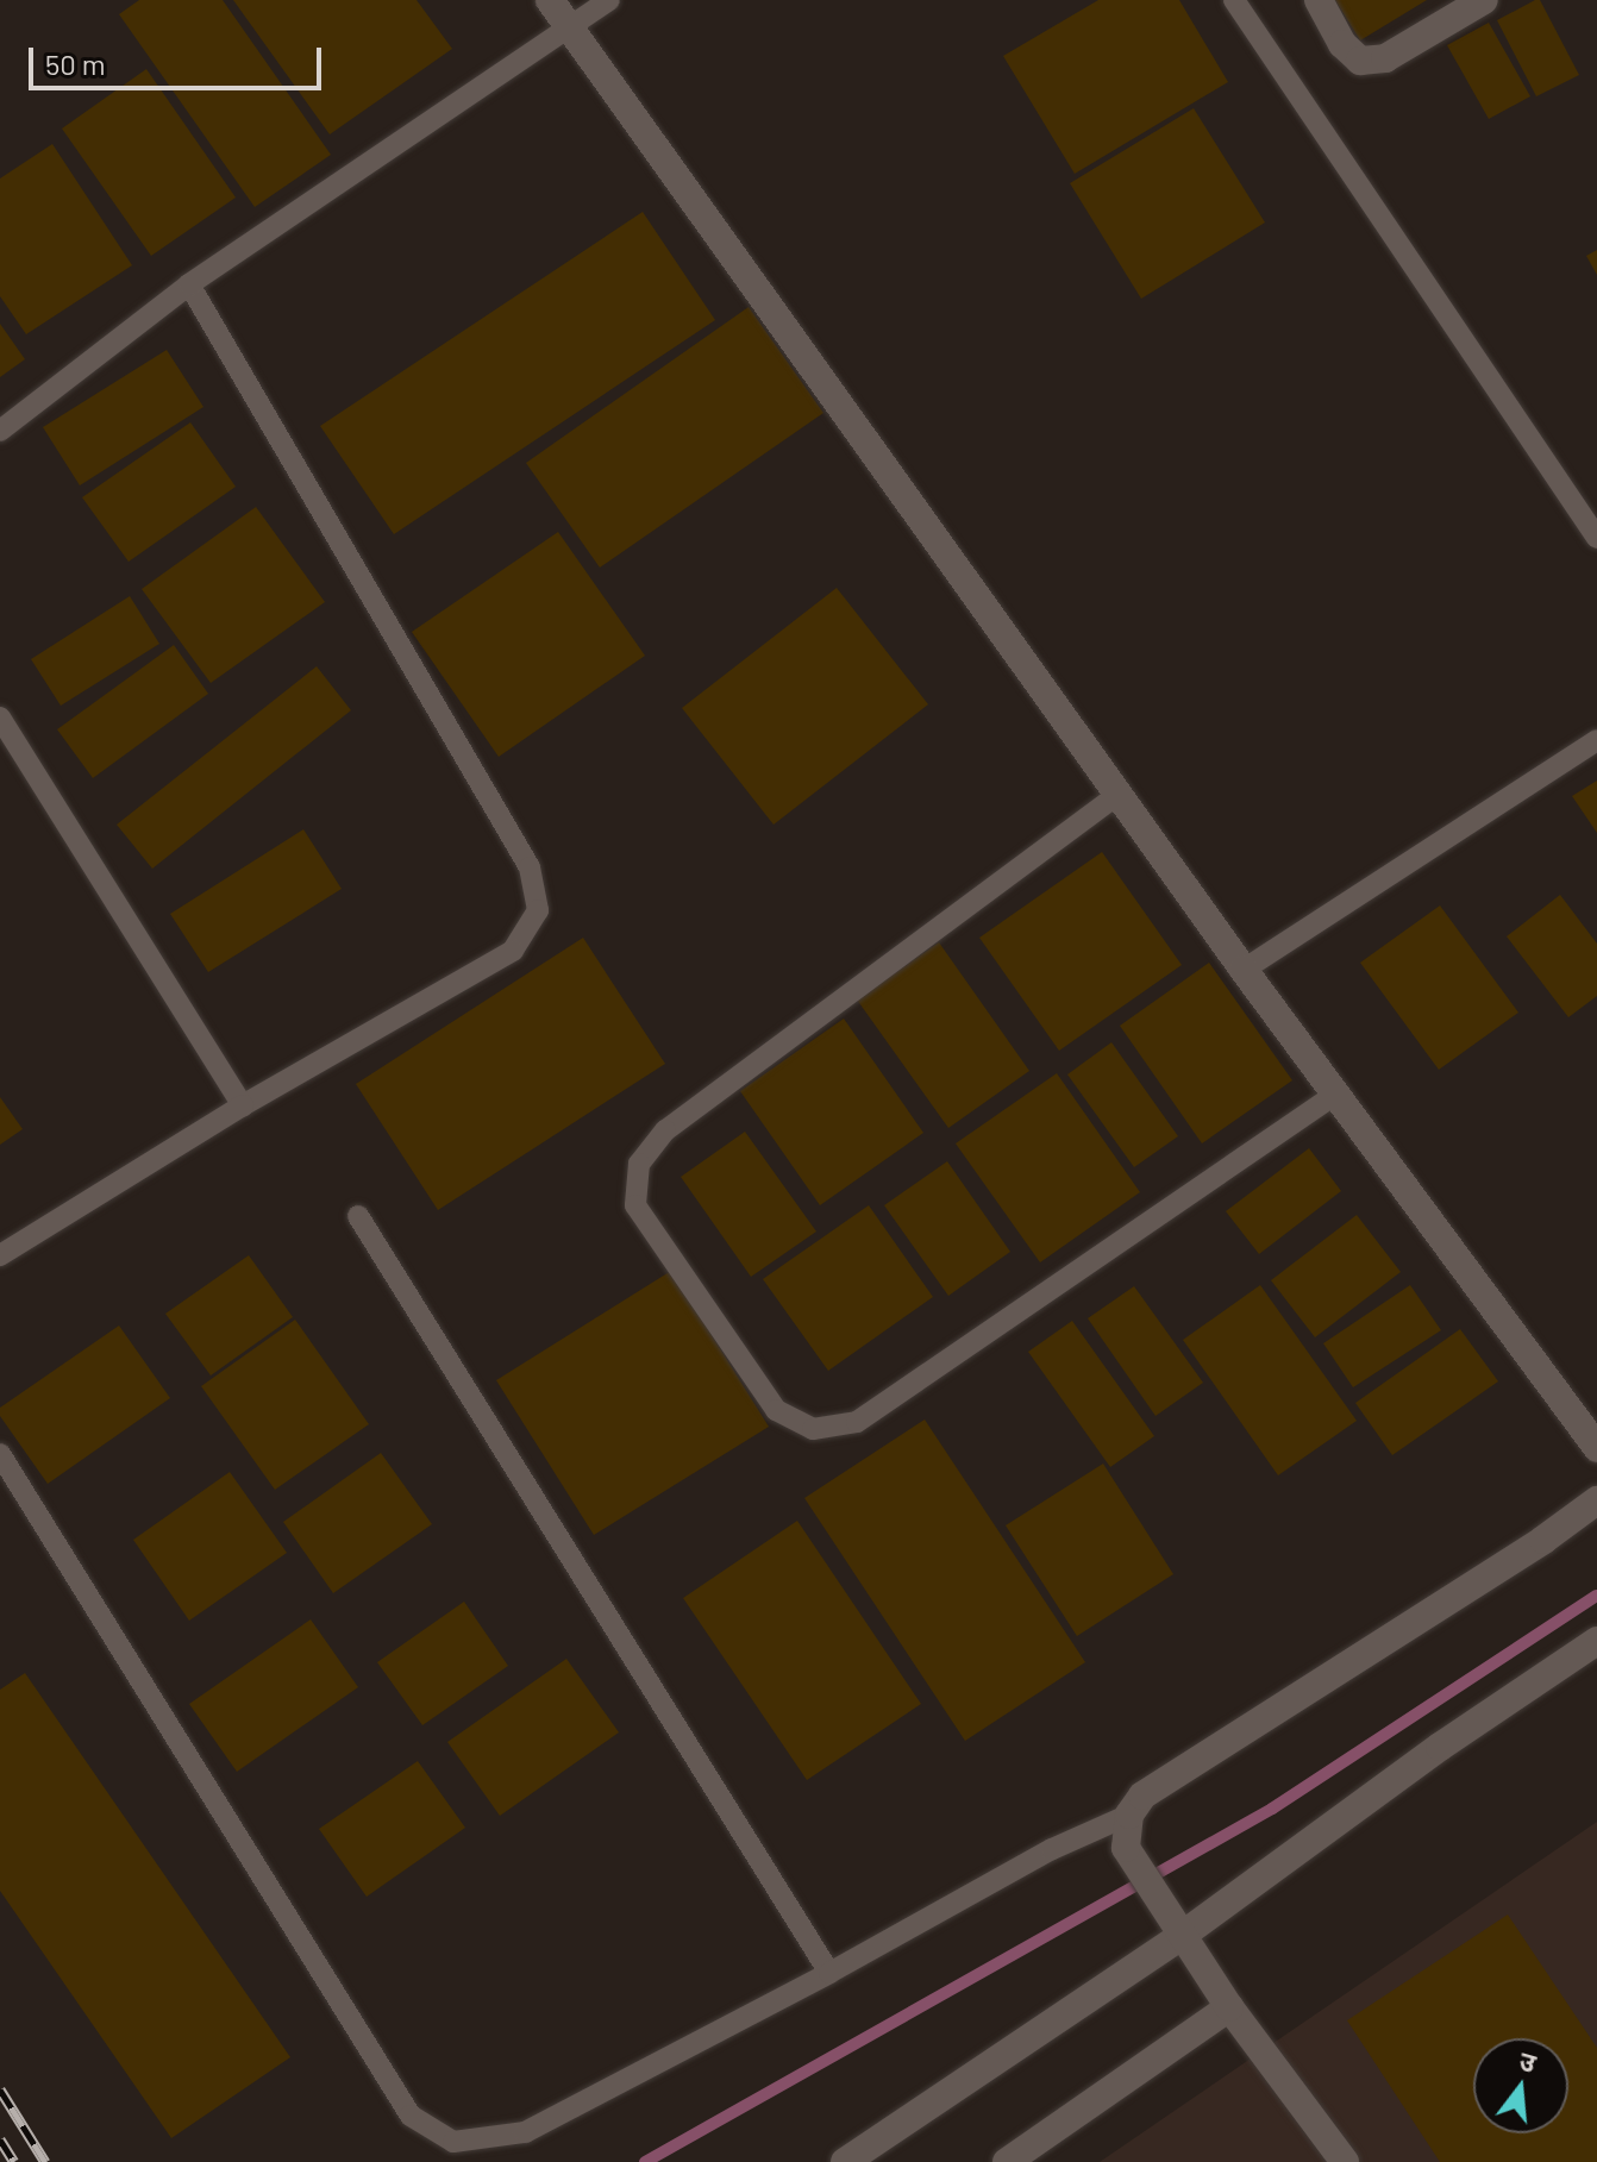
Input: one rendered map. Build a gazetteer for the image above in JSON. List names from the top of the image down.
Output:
{
  "scale_bar": "50 m",
  "north": "top"
}
